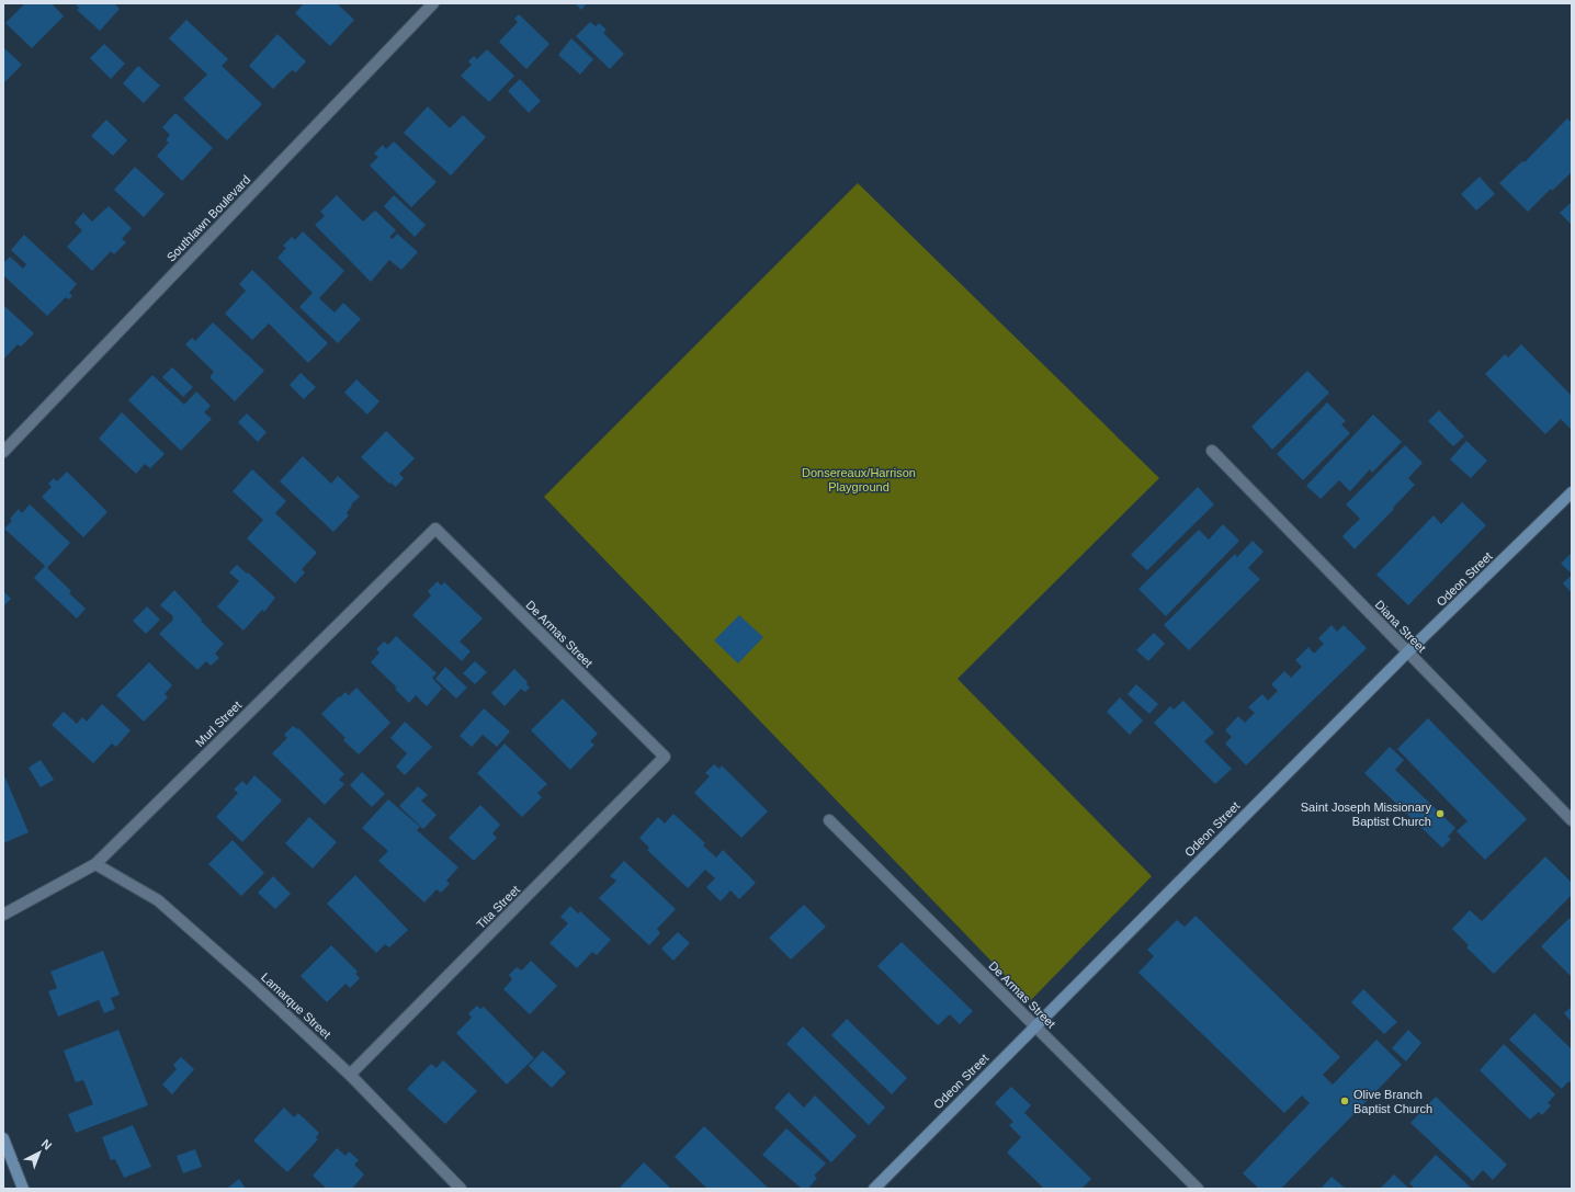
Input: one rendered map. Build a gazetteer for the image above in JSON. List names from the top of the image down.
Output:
{
  "streets": {
    "street": [
      "Southlawn Boulevard",
      "Odeon Street",
      "Diana Street",
      "De Armas Street",
      "Murl Street",
      "Tita Street",
      "Lamarque Street"
    ]
  },
  "crossings": [
    ["Odeon Street", "Diana Street"],
    ["Odeon Street", "De Armas Street"],
    ["De Armas Street", "Murl Street"],
    ["De Armas Street", "Tita Street"],
    ["Murl Street", "Lamarque Street"],
    ["Tita Street", "Lamarque Street"]
  ],
  "parks": ["Donsereaux/Harrison Playground"],
  "places": ["Saint Joseph Missionary Baptist Church", "Olive Branch Baptist Church"],
  "north": "top right"
}
